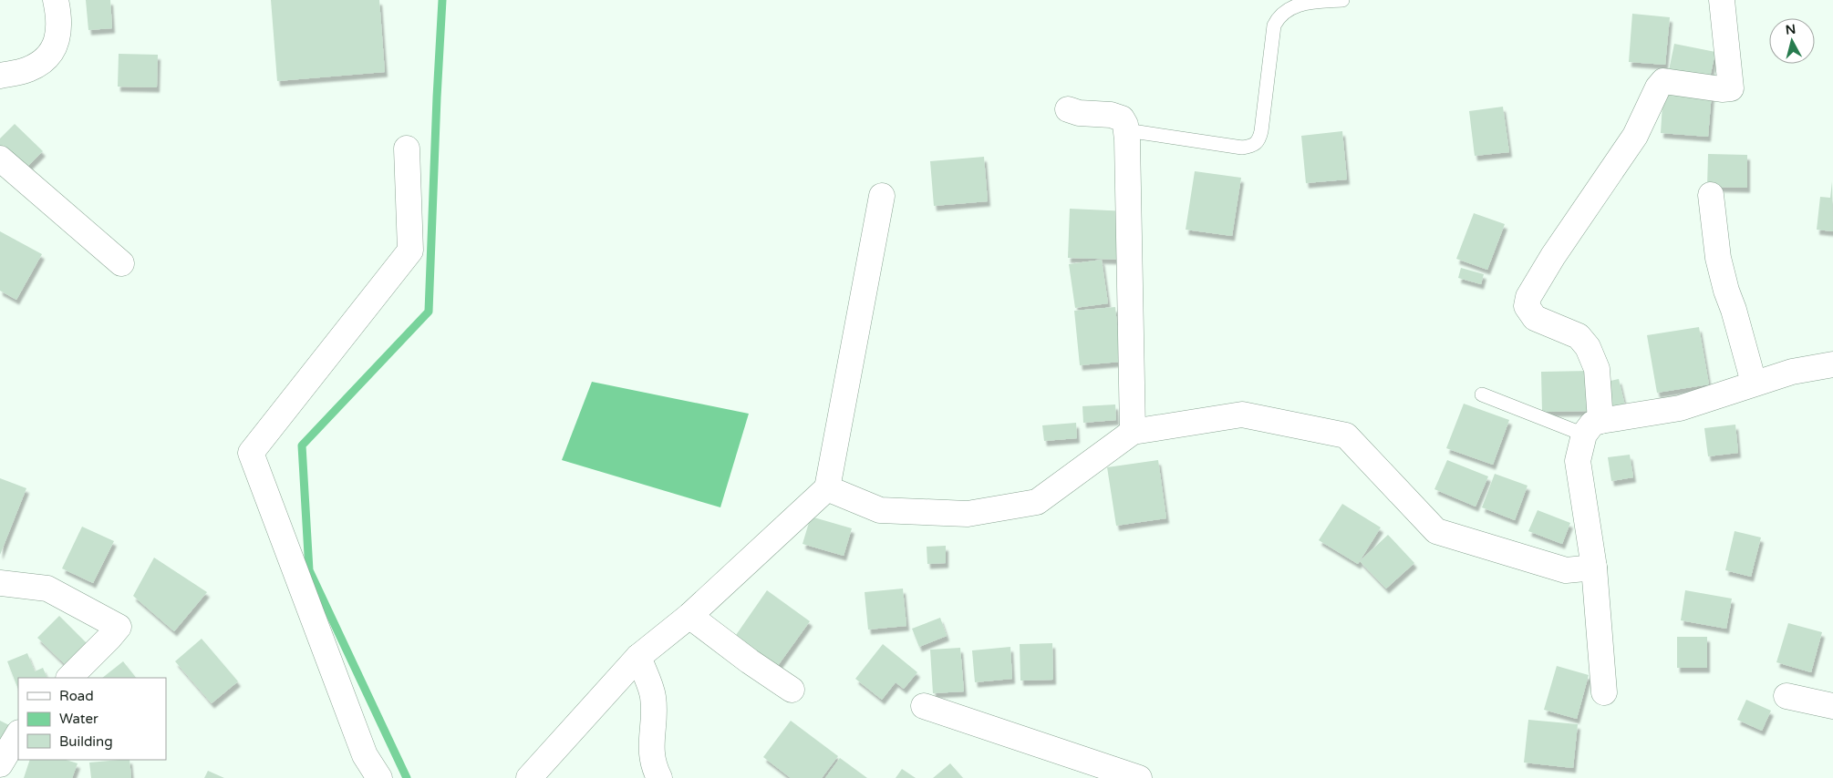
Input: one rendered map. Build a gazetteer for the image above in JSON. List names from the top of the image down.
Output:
{
  "legend": ["Road", "Water", "Building"],
  "north": "top"
}
